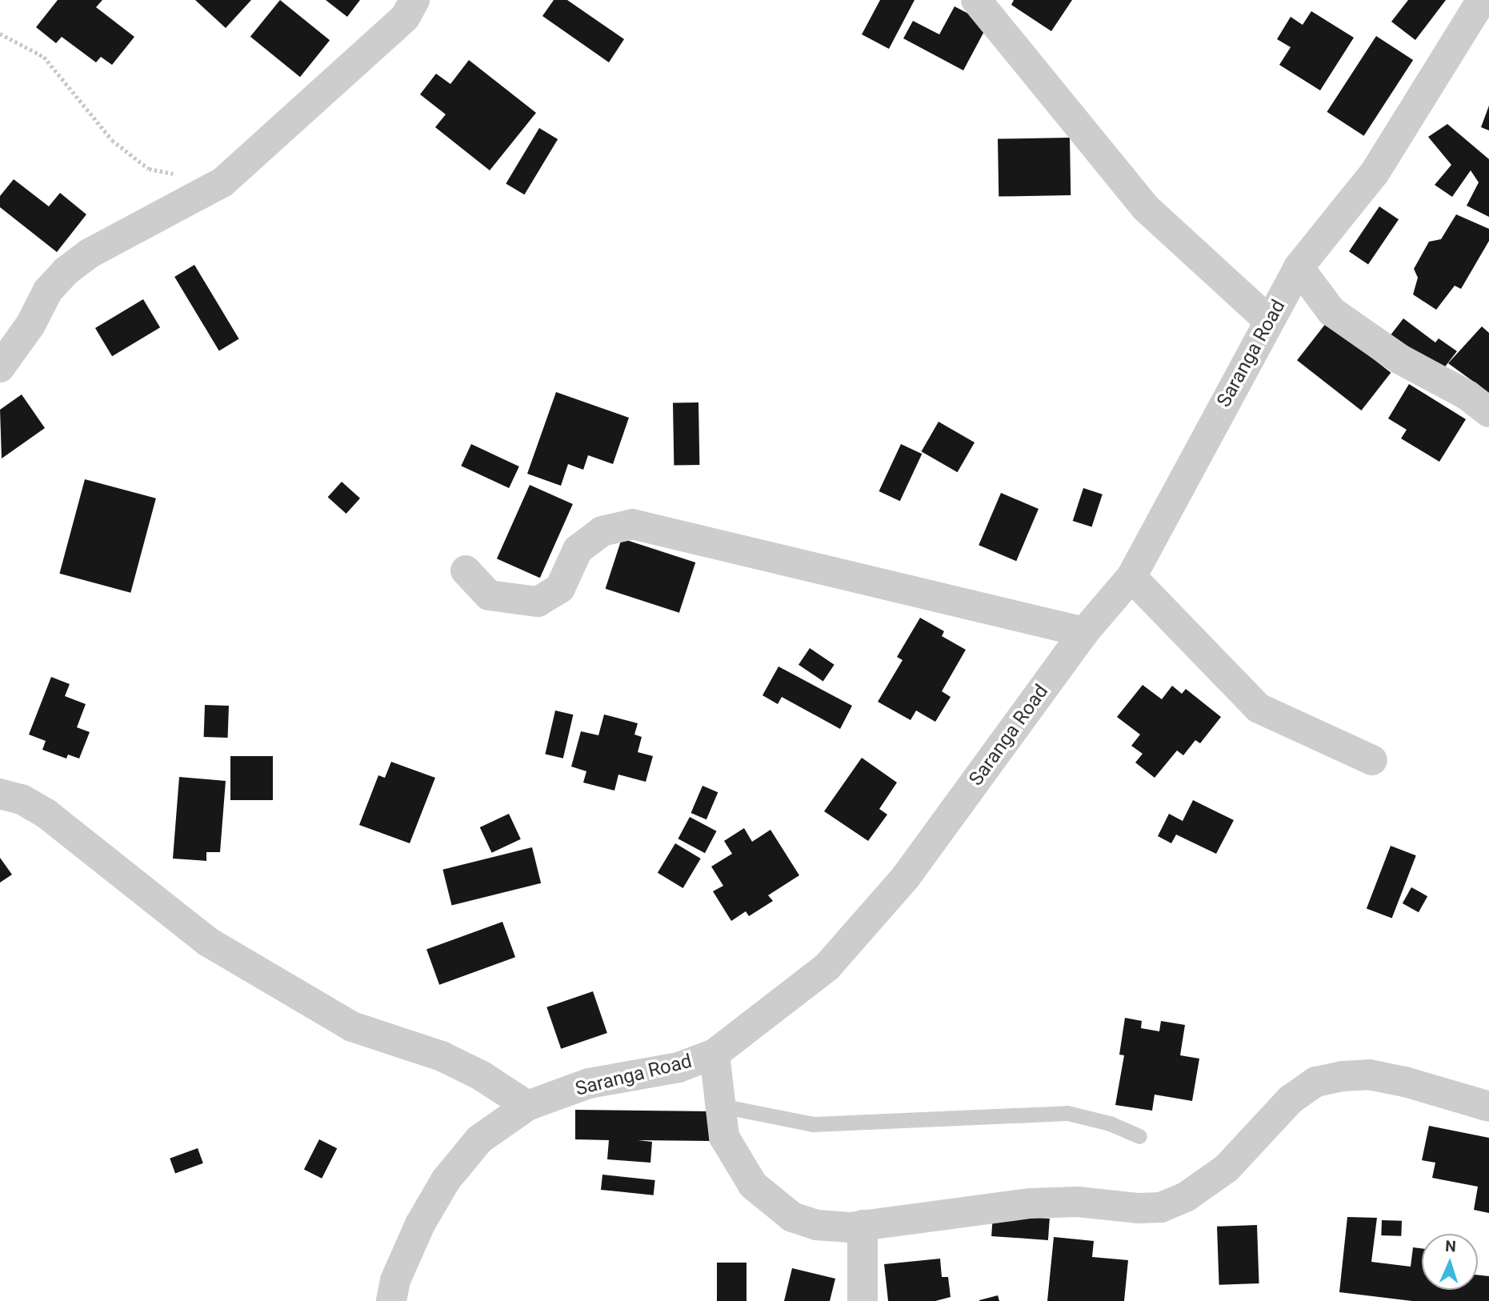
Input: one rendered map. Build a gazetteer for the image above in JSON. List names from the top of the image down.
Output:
{
  "streets": {
    "street": ["Saranga Road"]
  },
  "north": "top"
}
